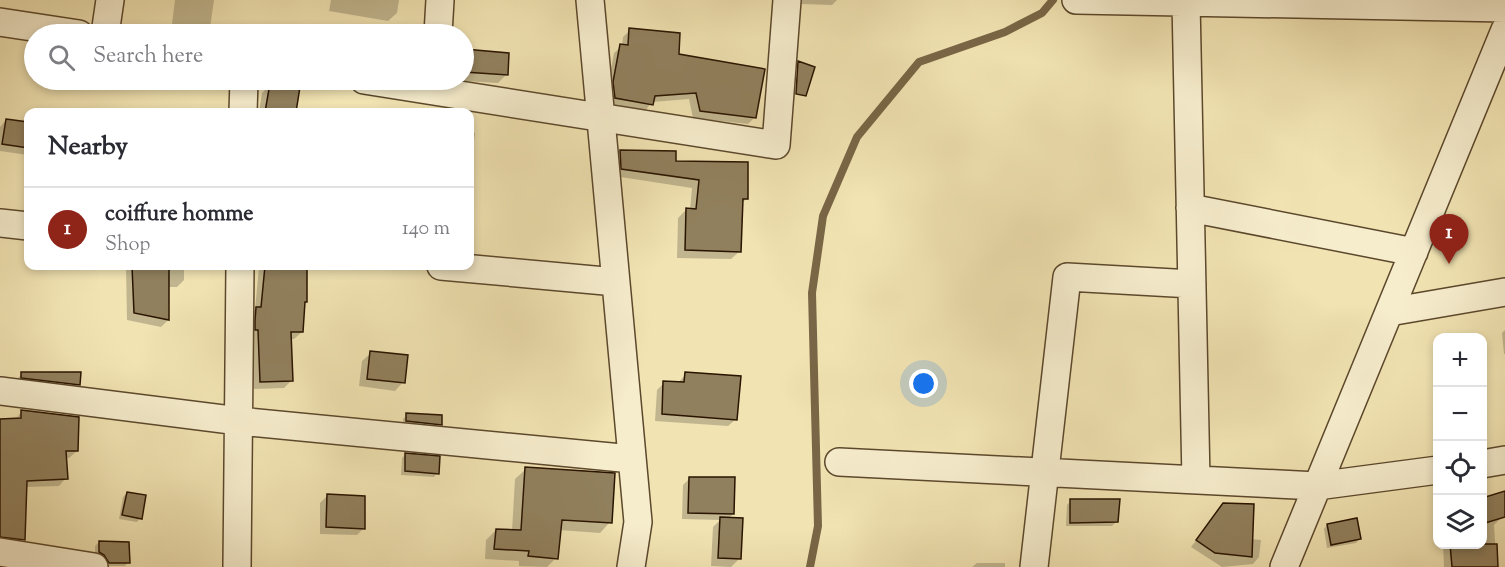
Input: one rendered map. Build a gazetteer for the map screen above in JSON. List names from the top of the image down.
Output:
{
  "page": {
    "search": "Search here",
    "heading": "Nearby",
    "list": [
      {
        "mark": "1",
        "name": "coiffure homme",
        "note": "Shop",
        "value": "140 m"
      }
    ],
    "pins": "1",
    "map_buttons": ["+", "−"]
  }
}
